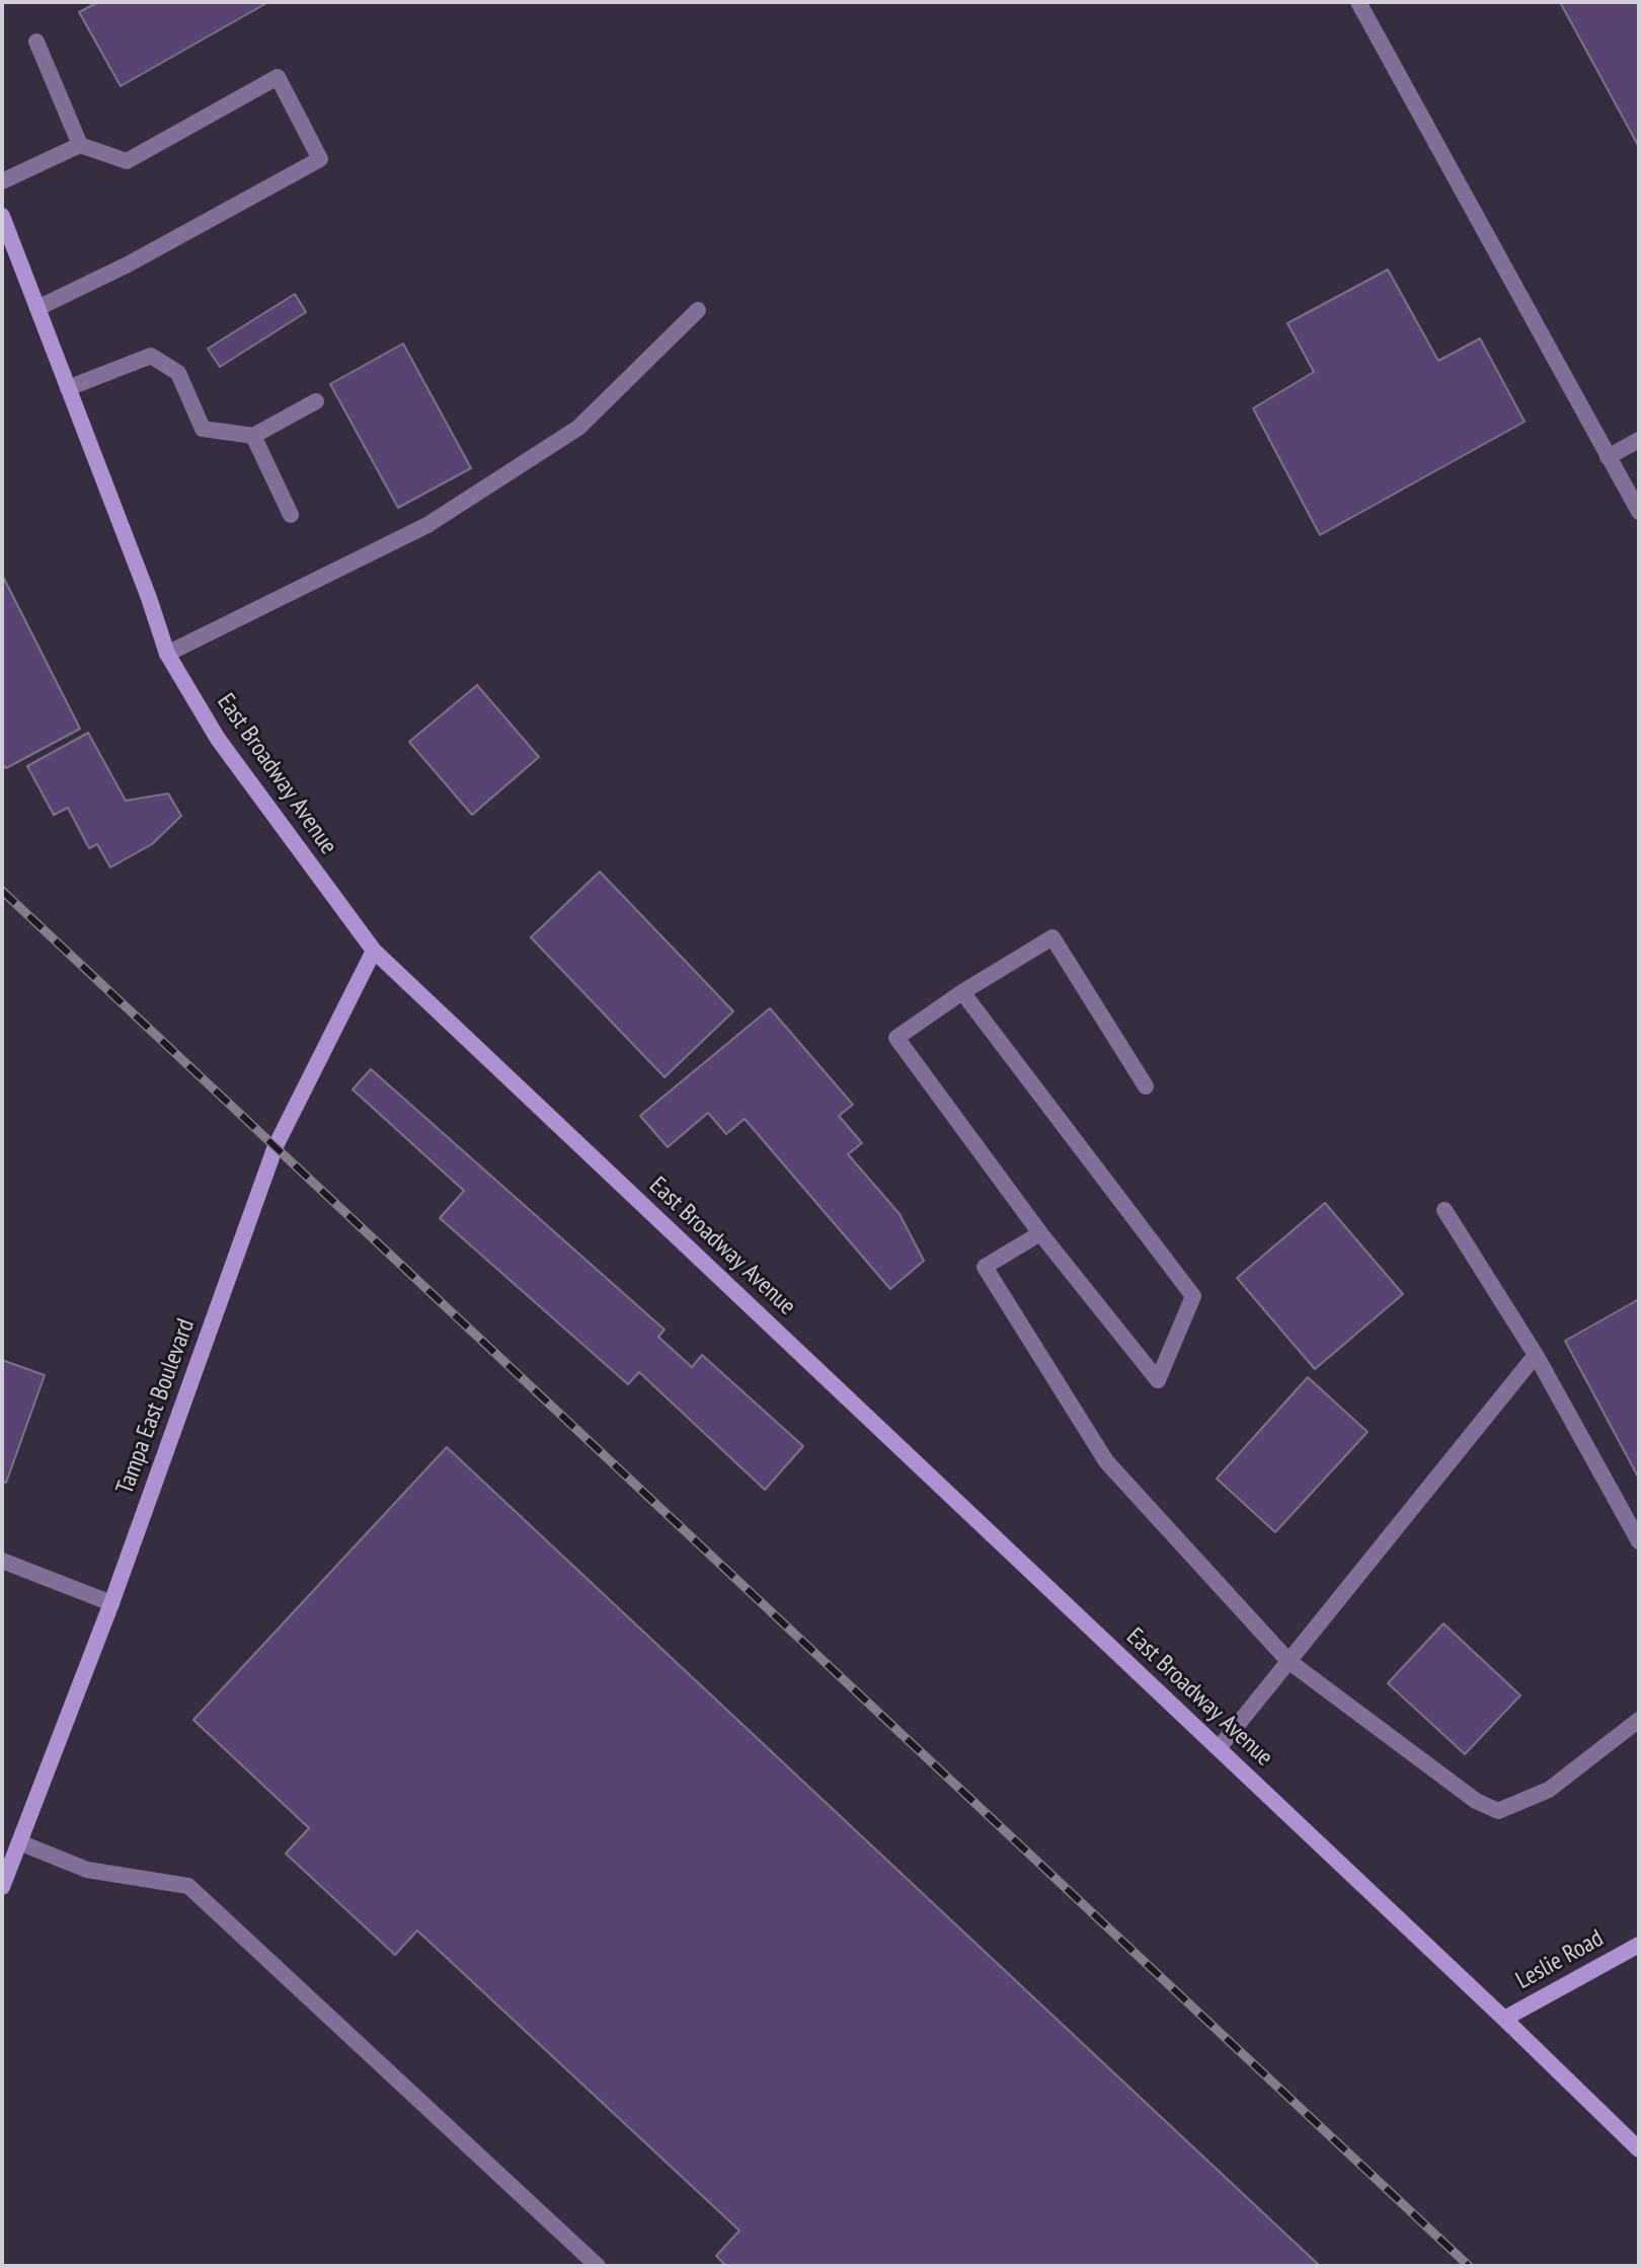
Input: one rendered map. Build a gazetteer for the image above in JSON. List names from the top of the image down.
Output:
{
  "streets": {
    "main road": ["East Broadway Avenue", "Tampa East Boulevard", "Leslie Road"]
  },
  "crossings": [
    ["East Broadway Avenue", "Tampa East Boulevard"],
    ["East Broadway Avenue", "Leslie Road"]
  ]
}
